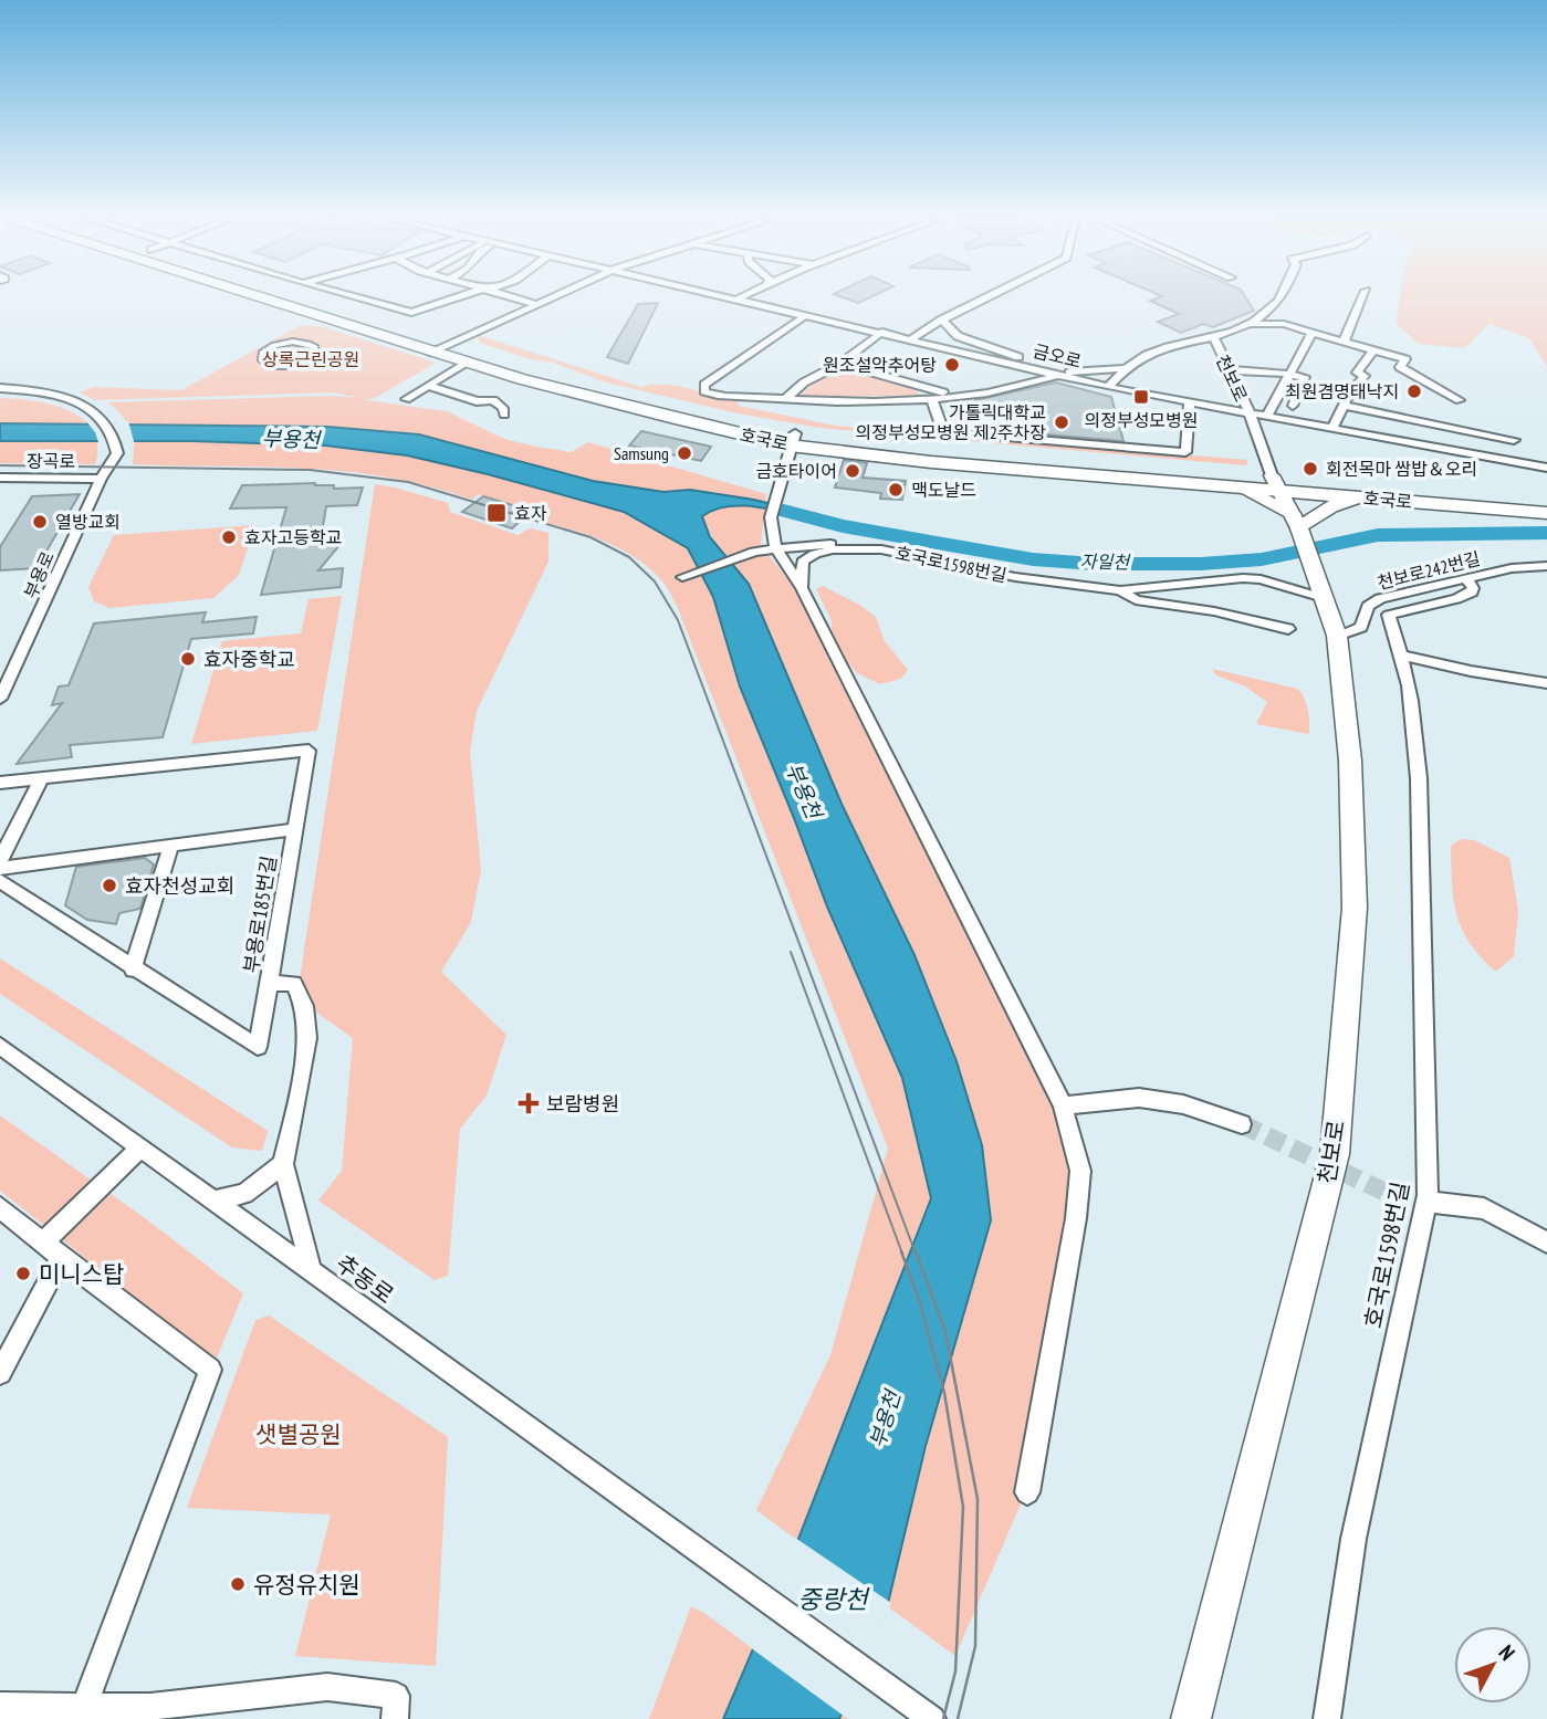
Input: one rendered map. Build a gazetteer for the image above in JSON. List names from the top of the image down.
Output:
{
  "streets": {
    "main road": ["천보로", "호국로"],
    "street": [
      "금오로",
      "장곡로",
      "호국로1598번길",
      "천보로242번길",
      "부용로",
      "부용로185번길",
      "추동로"
    ]
  },
  "crossings": [
    ["금오로", "천보로"],
    ["천보로", "호국로"],
    ["천보로", "천보로242번길"],
    ["장곡로", "부용로"],
    ["호국로1598번길", "천보로242번길"]
  ],
  "water": ["부용천", "자일천", "중랑천"],
  "parks": ["상록근린공원", "샛별공원"],
  "places": {
    "other": [
      "원조설악추어탕",
      "최원겸명태낙지",
      "가톨릭대학교 의정부성모병원 제2주차장",
      "Samsung",
      "회전목마 쌈밥＆오리",
      "금호타이어",
      "맥도날드",
      "열방교회",
      "효자고등학교",
      "효자중학교",
      "효자천성교회",
      "미니스탑",
      "유정유치원"
    ],
    "transit": ["의정부성모병원", "효자"],
    "health": ["보람병원"]
  },
  "north": "top right"
}
